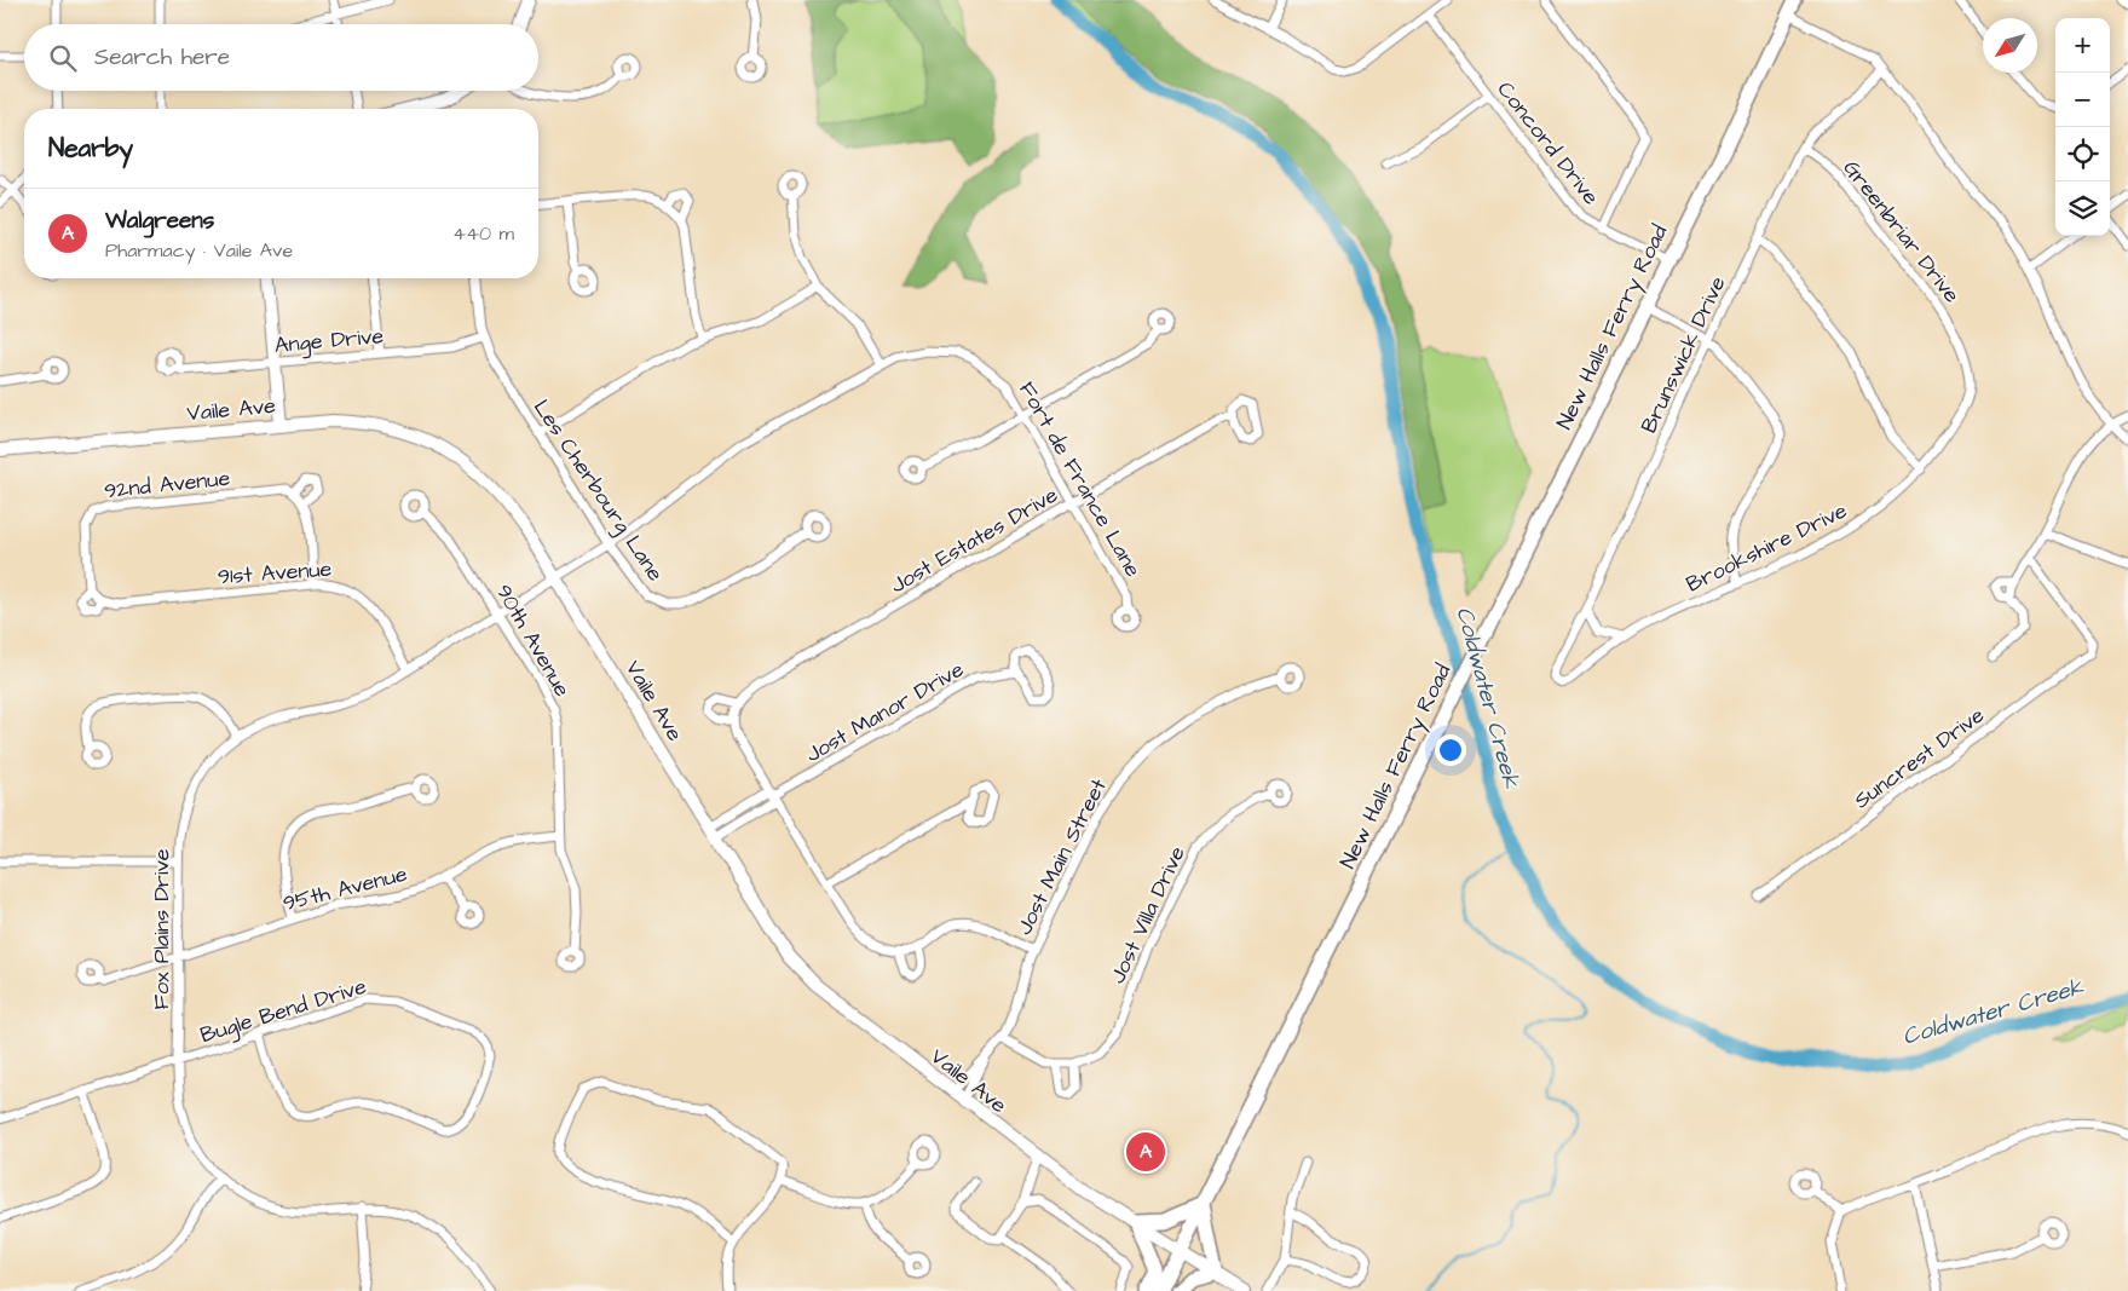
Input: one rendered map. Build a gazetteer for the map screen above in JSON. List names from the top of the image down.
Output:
{
  "streets": {
    "main road": ["New Halls Ferry Road", "Vaile Ave"],
    "street": [
      "Concord Drive",
      "Greenbriar Drive",
      "Ange Drive",
      "Brunswick Drive",
      "Fort de France Lane",
      "92nd Avenue",
      "Les Cherbourg Lane",
      "Jost Estates Drive",
      "Brookshire Drive",
      "91st Avenue",
      "90th Avenue",
      "Jost Manor Drive",
      "Suncrest Drive",
      "Jost Main Street",
      "95th Avenue",
      "Jost Villa Drive",
      "Fox Plains Drive",
      "Bugle Bend Drive"
    ]
  },
  "crossings": [
    ["Concord Drive", "New Halls Ferry Road"],
    ["Greenbriar Drive", "Brunswick Drive"],
    ["Greenbriar Drive", "Brookshire Drive"],
    ["New Halls Ferry Road", "Vaile Ave"],
    ["Ange Drive", "Les Cherbourg Lane"],
    ["Brunswick Drive", "Brookshire Drive"],
    ["Vaile Ave", "Fort de France Lane"],
    ["Vaile Ave", "Jost Manor Drive"],
    ["Vaile Ave", "Jost Main Street"],
    ["Vaile Ave", "Fox Plains Drive"],
    ["Fort de France Lane", "Les Cherbourg Lane"],
    ["Fort de France Lane", "Jost Estates Drive"],
    ["Fort de France Lane", "Fox Plains Drive"],
    ["92nd Avenue", "91st Avenue"],
    ["91st Avenue", "Fox Plains Drive"],
    ["90th Avenue", "95th Avenue"],
    ["90th Avenue", "Fox Plains Drive"],
    ["Jost Main Street", "Jost Villa Drive"],
    ["95th Avenue", "Fox Plains Drive"],
    ["Fox Plains Drive", "Bugle Bend Drive"]
  ],
  "water": ["Coldwater Creek"],
  "north": "bottom left",
  "page": {
    "map_buttons": ["+", "−"],
    "search": "Search here",
    "heading": "Nearby",
    "list": [
      {
        "mark": "A",
        "name": "Walgreens",
        "note": "Pharmacy · Vaile Ave",
        "value": "440 m"
      }
    ],
    "pins": "A"
  }
}
